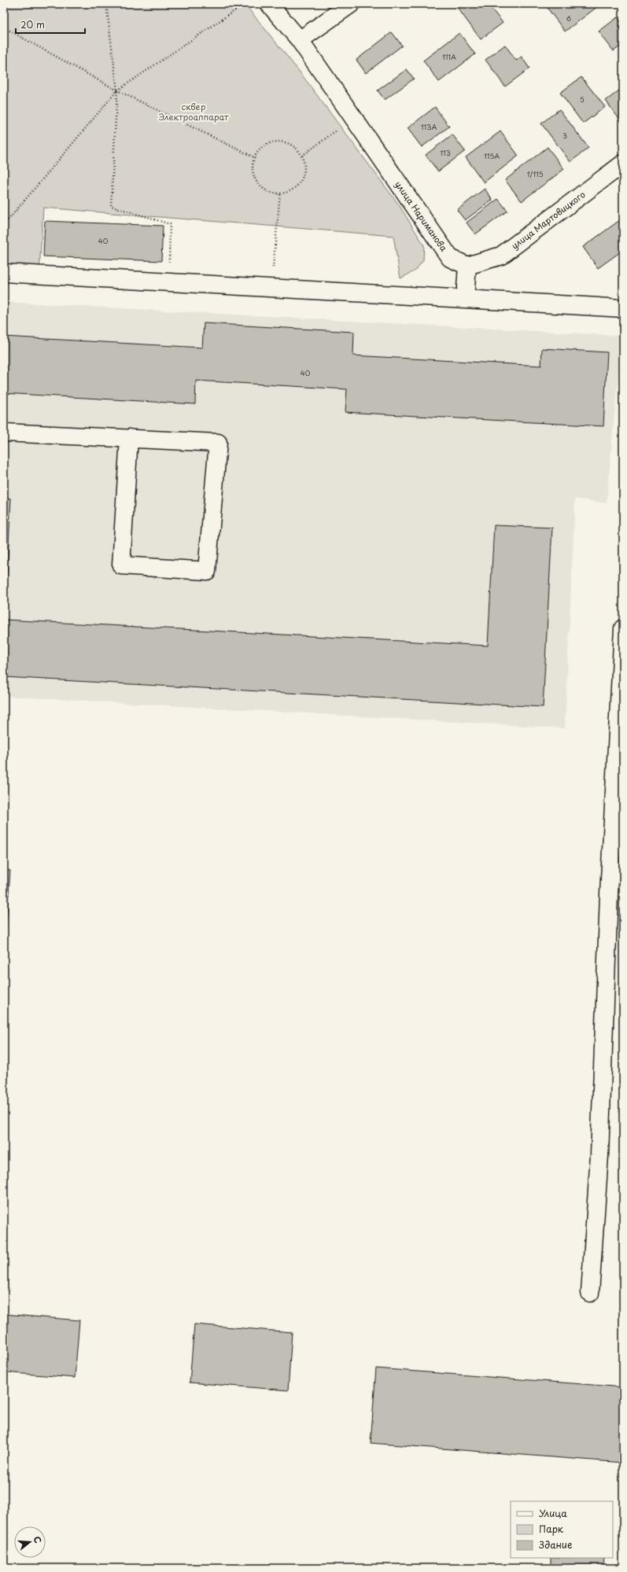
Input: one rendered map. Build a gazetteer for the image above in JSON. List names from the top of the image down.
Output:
{
  "streets": {
    "street": ["улица Нариманова", "улица Мартовицкого"]
  },
  "crossings": [
    ["улица Нариманова", "улица Мартовицкого"]
  ],
  "parks": ["cквер Электроаппарат"],
  "house_numbers": [
    "6",
    "111А",
    "5",
    "113А",
    "3",
    "113",
    "115А",
    "1/115",
    "40",
    "40"
  ],
  "legend": ["Улица", "Парк", "Здание"],
  "scale_bar": "20 m",
  "north": "right"
}
